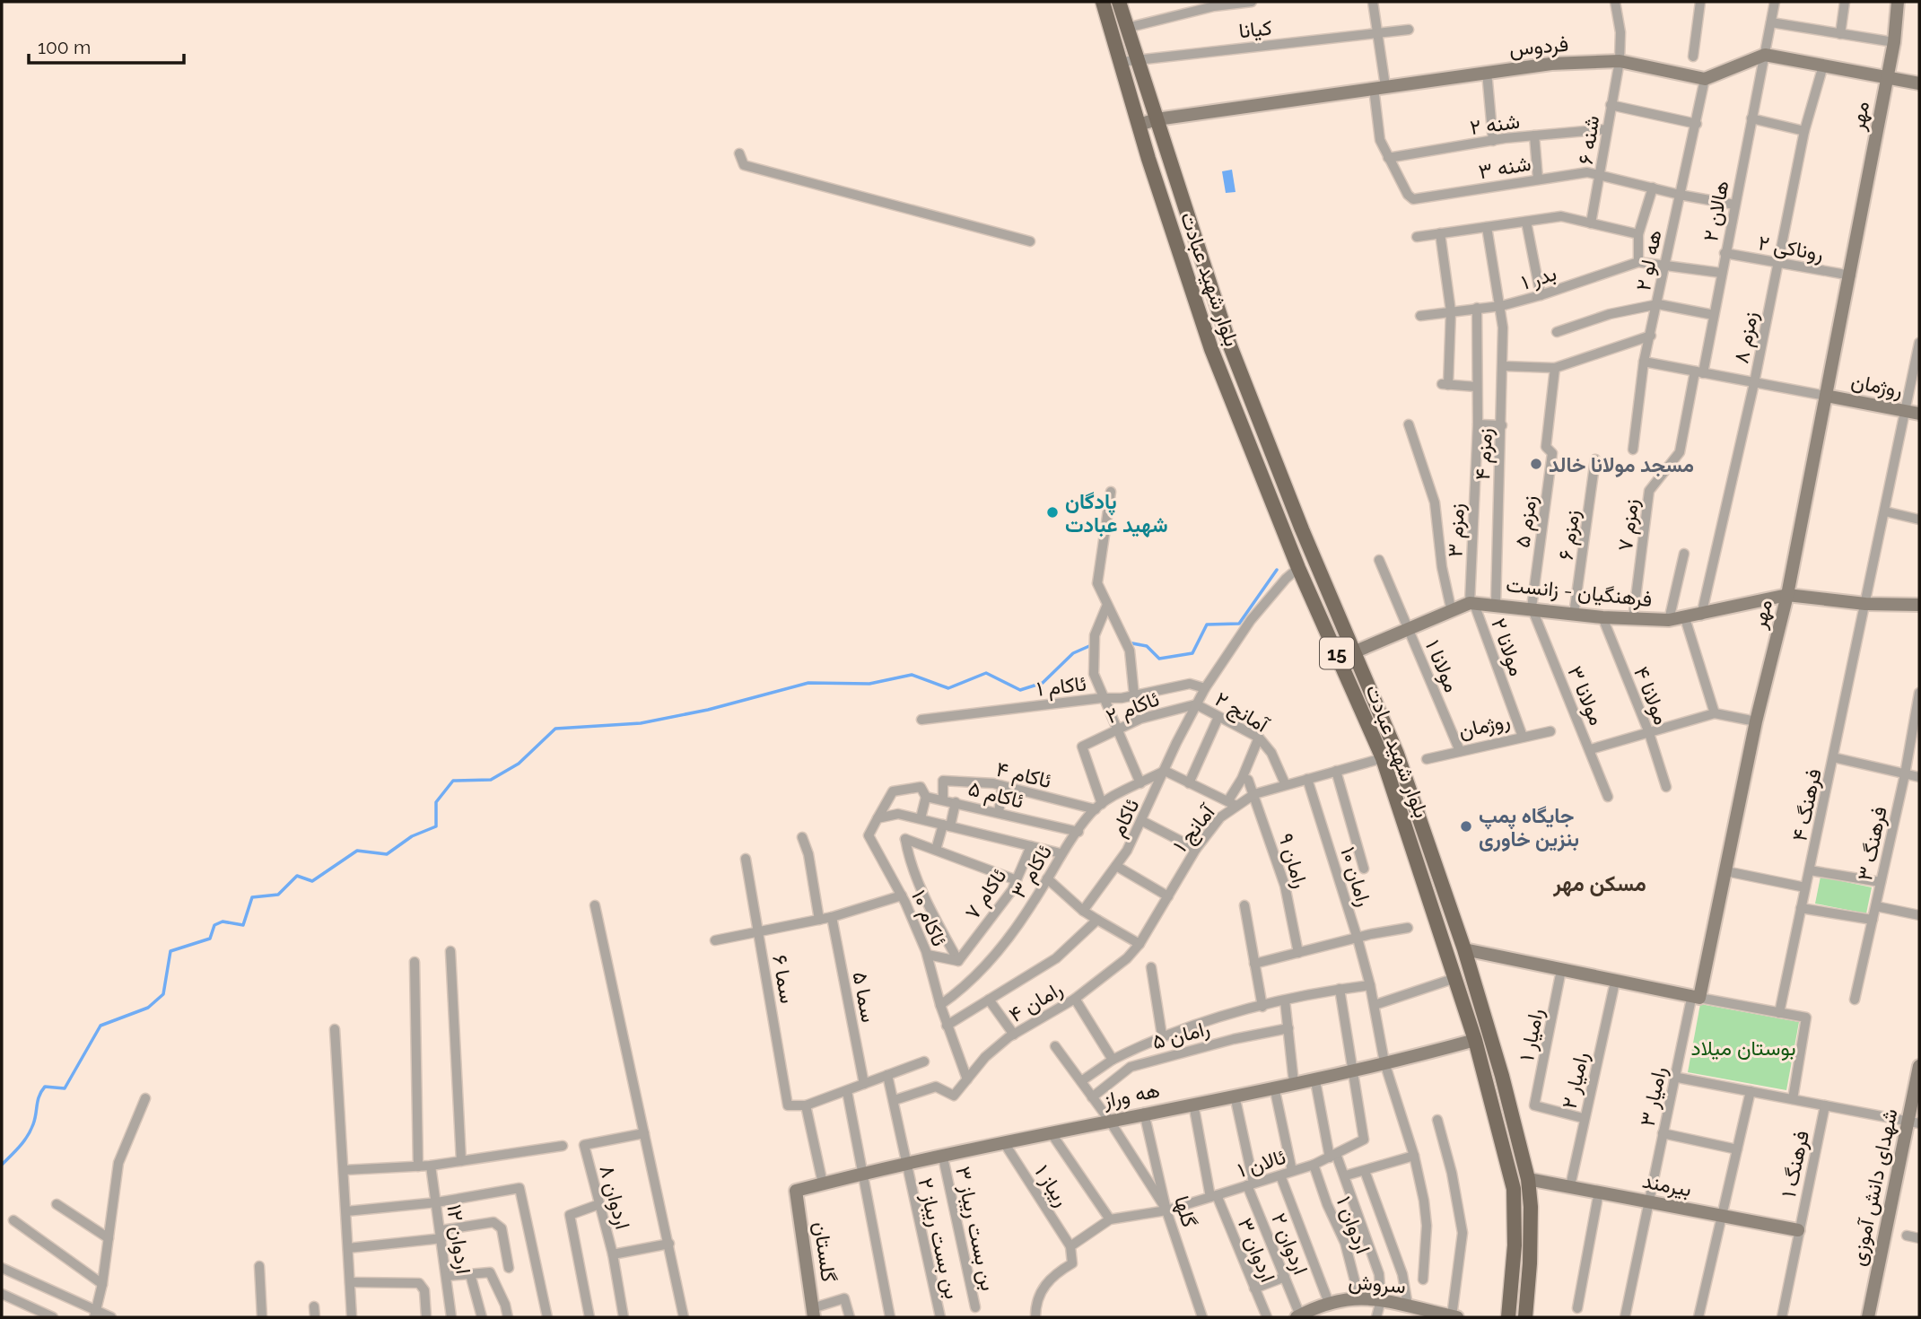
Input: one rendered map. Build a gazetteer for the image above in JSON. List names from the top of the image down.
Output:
{
  "streets": {
    "main road": ["بلوار شهید عبادت", "15"],
    "street": [
      "کیانا",
      "فردوس",
      "مهر",
      "شنه ۲",
      "شنه ۶",
      "شنه ۳",
      "هالان ۲",
      "روناکی ۲",
      "هه لو ۲",
      "بدر ۱",
      "زمزم ۸",
      "روژمان",
      "زمزم ۴",
      "زمزم ۵",
      "زمزم ۷",
      "زمزم ۳",
      "زمزم ۶",
      "فرهنگیان - زانست",
      "مولانا ۲",
      "مولانا ۱",
      "ئاکام ۱",
      "مولانا ۳",
      "مولانا ۴",
      "ئاکام ۲",
      "آمانج ۲",
      "ئاکام ۴",
      "ئاکام ۵",
      "فرهنگ ۴",
      "ئاکام",
      "آمانج ۱",
      "فرهنگ ۳",
      "رامان ۹",
      "ئاکام ۳",
      "رامان ۱۰",
      "ئاکام ۷",
      "ئاکام ۱۰",
      "سما ۶",
      "سما ۵",
      "رامان ۴",
      "رامان ۵",
      "رامیار ۱",
      "رامیار ۲",
      "هه وراز",
      "رامیار ۳",
      "ئالان ۱",
      "فرهنگ ۱",
      "بیرمند",
      "ریباز ۱",
      "شهدای دانش آموزی",
      "اردوان ۸",
      "گلها",
      "اردوان ۱",
      "بن بست ریباز ۳",
      "بن بست ریباز ۲",
      "اردوان ۱۲",
      "اردوان ۲",
      "اردوان ۳",
      "گلستان",
      "سروش"
    ]
  },
  "crossings": [
    ["کیانا", "بلوار شهید عبادت"],
    ["فردوس", "شنه ۶"],
    ["فردوس", "هه لو ۲"],
    ["فردوس", "بلوار شهید عبادت"],
    ["مهر", "روناکی ۲"],
    ["مهر", "روژمان"],
    ["مهر", "فرهنگیان - زانست"],
    ["مهر", "رامیار ۳"],
    ["شنه ۲", "شنه ۶"],
    ["شنه ۲", "شنه ۳"],
    ["شنه ۶", "شنه ۳"],
    ["شنه ۳", "هالان ۲"],
    ["شنه ۳", "هه لو ۲"],
    ["هالان ۲", "روناکی ۲"],
    ["هالان ۲", "بدر ۱"],
    ["هالان ۲", "زمزم ۷"],
    ["روناکی ۲", "زمزم ۸"],
    ["هه لو ۲", "بدر ۱"],
    ["بدر ۱", "زمزم ۴"],
    ["بدر ۱", "زمزم ۳"],
    ["بلوار شهید عبادت", "فرهنگیان - زانست"],
    ["بلوار شهید عبادت", "ئاکام"],
    ["بلوار شهید عبادت", "آمانج ۱"],
    ["بلوار شهید عبادت", "هه وراز"],
    ["بلوار شهید عبادت", "بیرمند"],
    ["زمزم ۸", "فرهنگیان - زانست"],
    ["روژمان", "مولانا ۲"],
    ["روژمان", "مولانا ۱"],
    ["روژمان", "فرهنگ ۴"],
    ["زمزم ۴", "فرهنگیان - زانست"],
    ["زمزم ۵", "فرهنگیان - زانست"],
    ["زمزم ۵", "مولانا ۳"],
    ["زمزم ۷", "فرهنگیان - زانست"],
    ["زمزم ۳", "فرهنگیان - زانست"],
    ["زمزم ۳", "مولانا ۲"],
    ["زمزم ۶", "فرهنگیان - زانست"],
    ["فرهنگیان - زانست", "مولانا ۲"],
    ["فرهنگیان - زانست", "مولانا ۱"],
    ["فرهنگیان - زانست", "مولانا ۳"],
    ["فرهنگیان - زانست", "مولانا ۴"],
    ["فرهنگیان - زانست", "فرهنگ ۴"],
    ["ئاکام ۱", "ئاکام"],
    ["ئاکام ۲", "آمانج ۲"],
    ["ئاکام ۲", "ئاکام ۴"],
    ["ئاکام ۲", "ئاکام"],
    ["ئاکام ۲", "ئاکام ۳"],
    ["آمانج ۲", "ئاکام"],
    ["آمانج ۲", "آمانج ۱"],
    ["ئاکام ۴", "ئاکام ۵"],
    ["ئاکام ۴", "ئاکام ۳"],
    ["ئاکام ۵", "ئاکام ۳"],
    ["ئاکام ۵", "ئاکام ۱۰"],
    ["ئاکام", "ئاکام ۳"],
    ["آمانج ۱", "رامان ۹"],
    ["آمانج ۱", "رامان ۱۰"],
    ["آمانج ۱", "رامان ۴"],
    ["ئاکام ۳", "ئاکام ۱۰"],
    ["رامان ۱۰", "هه وراز"],
    ["ئاکام ۱۰", "رامان ۴"],
    ["رامان ۴", "بن بست ریباز ۲"],
    ["رامیار ۱", "رامیار ۲"],
    ["رامیار ۲", "بیرمند"],
    ["هه وراز", "ئالان ۱"],
    ["هه وراز", "ریباز ۱"],
    ["هه وراز", "گلها"],
    ["هه وراز", "بن بست ریباز ۳"],
    ["هه وراز", "بن بست ریباز ۲"],
    ["هه وراز", "اردوان ۲"],
    ["هه وراز", "اردوان ۳"],
    ["هه وراز", "گلستان"],
    ["رامیار ۳", "بیرمند"],
    ["ئالان ۱", "گلها"],
    ["ئالان ۱", "اردوان ۱"],
    ["ئالان ۱", "اردوان ۲"],
    ["ئالان ۱", "اردوان ۳"],
    ["فرهنگ ۱", "بیرمند"],
    ["اردوان ۱", "سروش"],
    ["اردوان ۲", "سروش"]
  ],
  "districts": ["مسکن مهر"],
  "parks": ["بوستان میلاد"],
  "places": ["مسجد مولانا خالد", "پادگان شهید عبادت", "جایگاه پمپ بنزین خاوری"],
  "scale_bar": "100 m"
}
